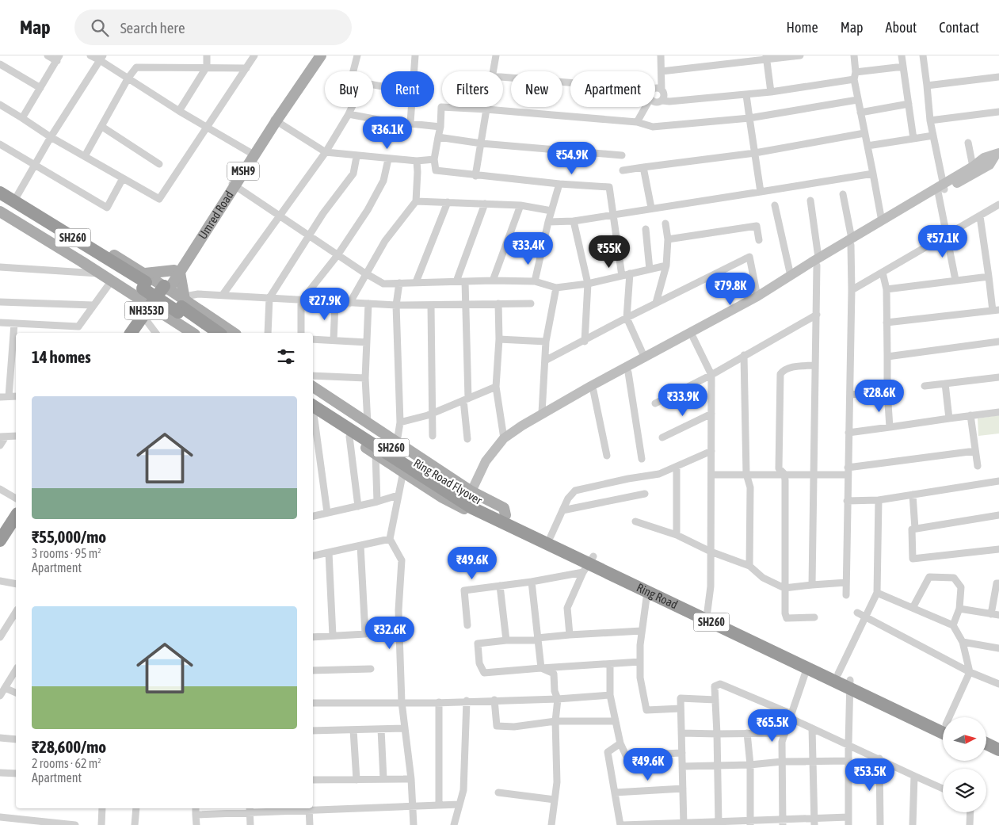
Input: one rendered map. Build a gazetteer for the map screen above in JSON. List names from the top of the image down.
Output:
{
  "streets": {
    "highway": [
      "SH260",
      "NH353D",
      "Ring Road Flyover",
      "Ring Road"
    ],
    "main road": ["MSH9", "Umred Road"]
  },
  "crossings": [
    ["Umred Road", "NH353D"],
    ["Ring Road Flyover", "Ring Road"]
  ],
  "north": "right",
  "page": {
    "header": "Map",
    "search": "Search here",
    "nav": [
      "Home",
      "Map",
      "About",
      "Contact"
    ],
    "chip": [
      "Buy",
      "Rent",
      "Filters",
      "New",
      "Apartment"
    ],
    "price": [
      "₹36.1K",
      "₹54.9K",
      "₹57.1K",
      "₹33.4K",
      "₹55K",
      "₹79.8K",
      "₹27.9K",
      "₹28.6K",
      "₹33.9K",
      "₹49.6K",
      "₹32.6K",
      "₹65.5K",
      "₹49.6K",
      "₹53.5K"
    ],
    "heading": "14 homes",
    "list": [
      {
        "name": "₹55,000/mo",
        "note": "3 rooms · 95 m² · Apartment"
      },
      {
        "name": "₹28,600/mo",
        "note": "2 rooms · 62 m² · Apartment"
      }
    ]
  }
}
